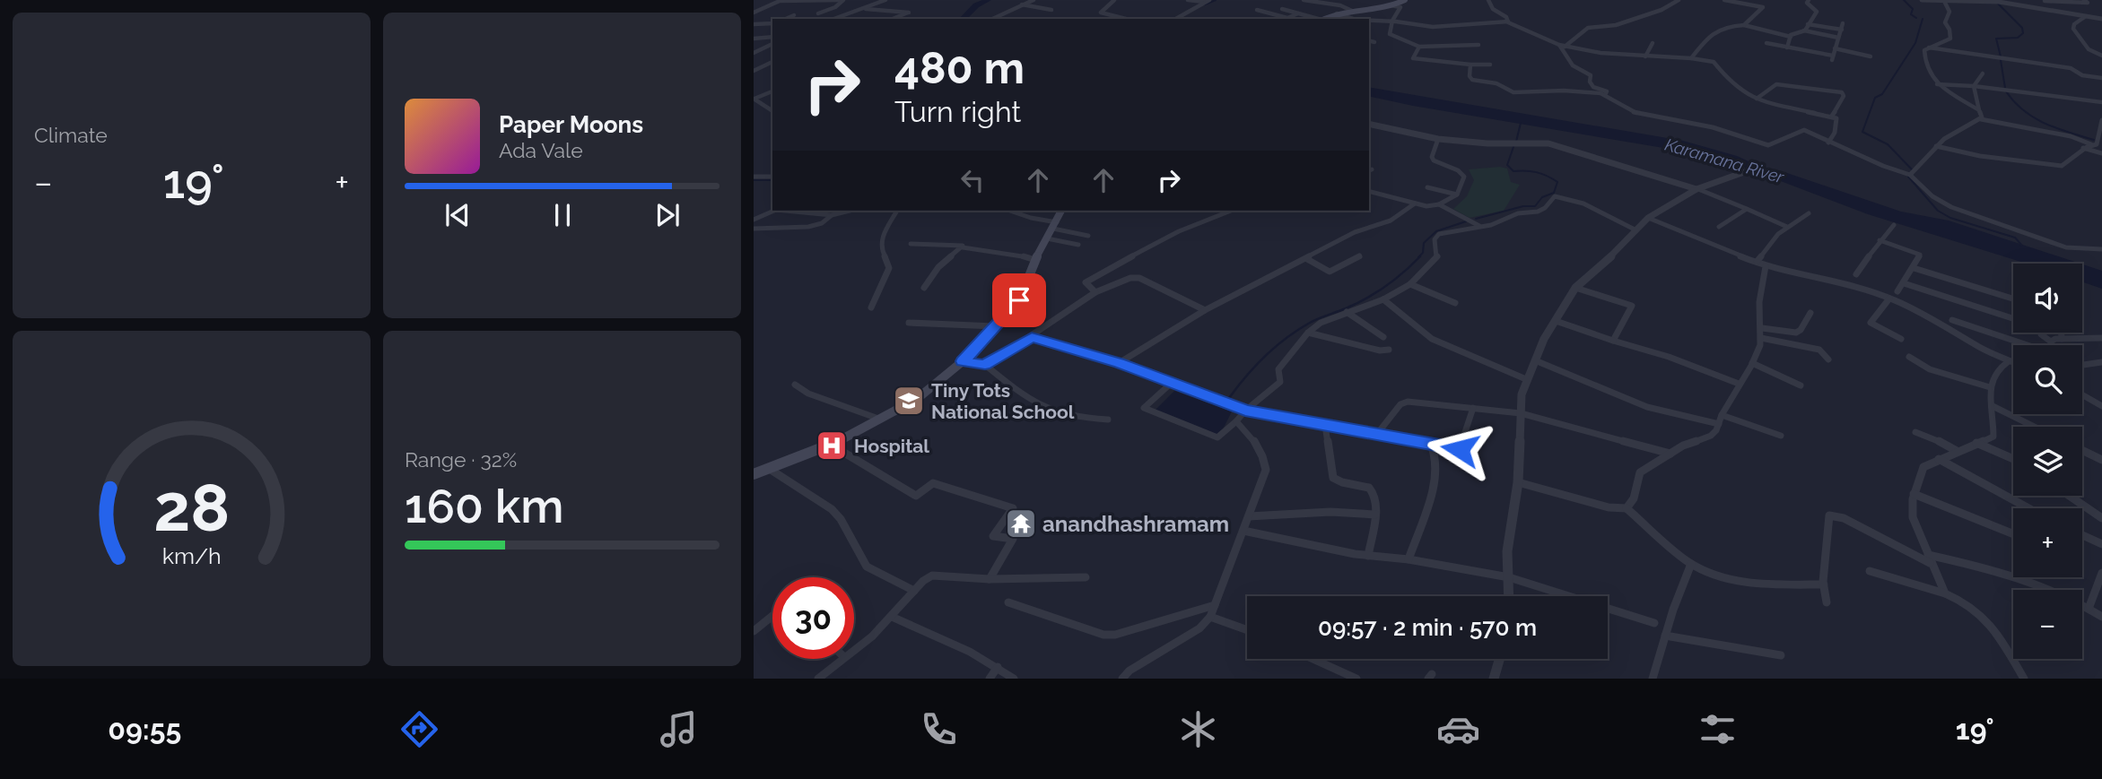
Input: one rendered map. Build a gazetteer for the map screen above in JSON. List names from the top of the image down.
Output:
{
  "water": ["Karamana River"],
  "places": {
    "school or university": ["Tiny Tots National School"],
    "hospital": ["Hospital"],
    "temple": ["anandhashramam"]
  },
  "page": {
    "tile": [
      "Climate",
      ["Range · 32%", "160 km"]
    ],
    "turn": ["480 m", "Turn right"],
    "song": ["Paper Moons", "Ada Vale"],
    "heat": ["−", "19°", "+"],
    "map_buttons": ["+", "−"],
    "limit": "30",
    "trip": "09:57 · 2 min · 570 m",
    "tabs": ["09:55", "19°"],
    "gauge": ["28", "km/h"]
  }
}
